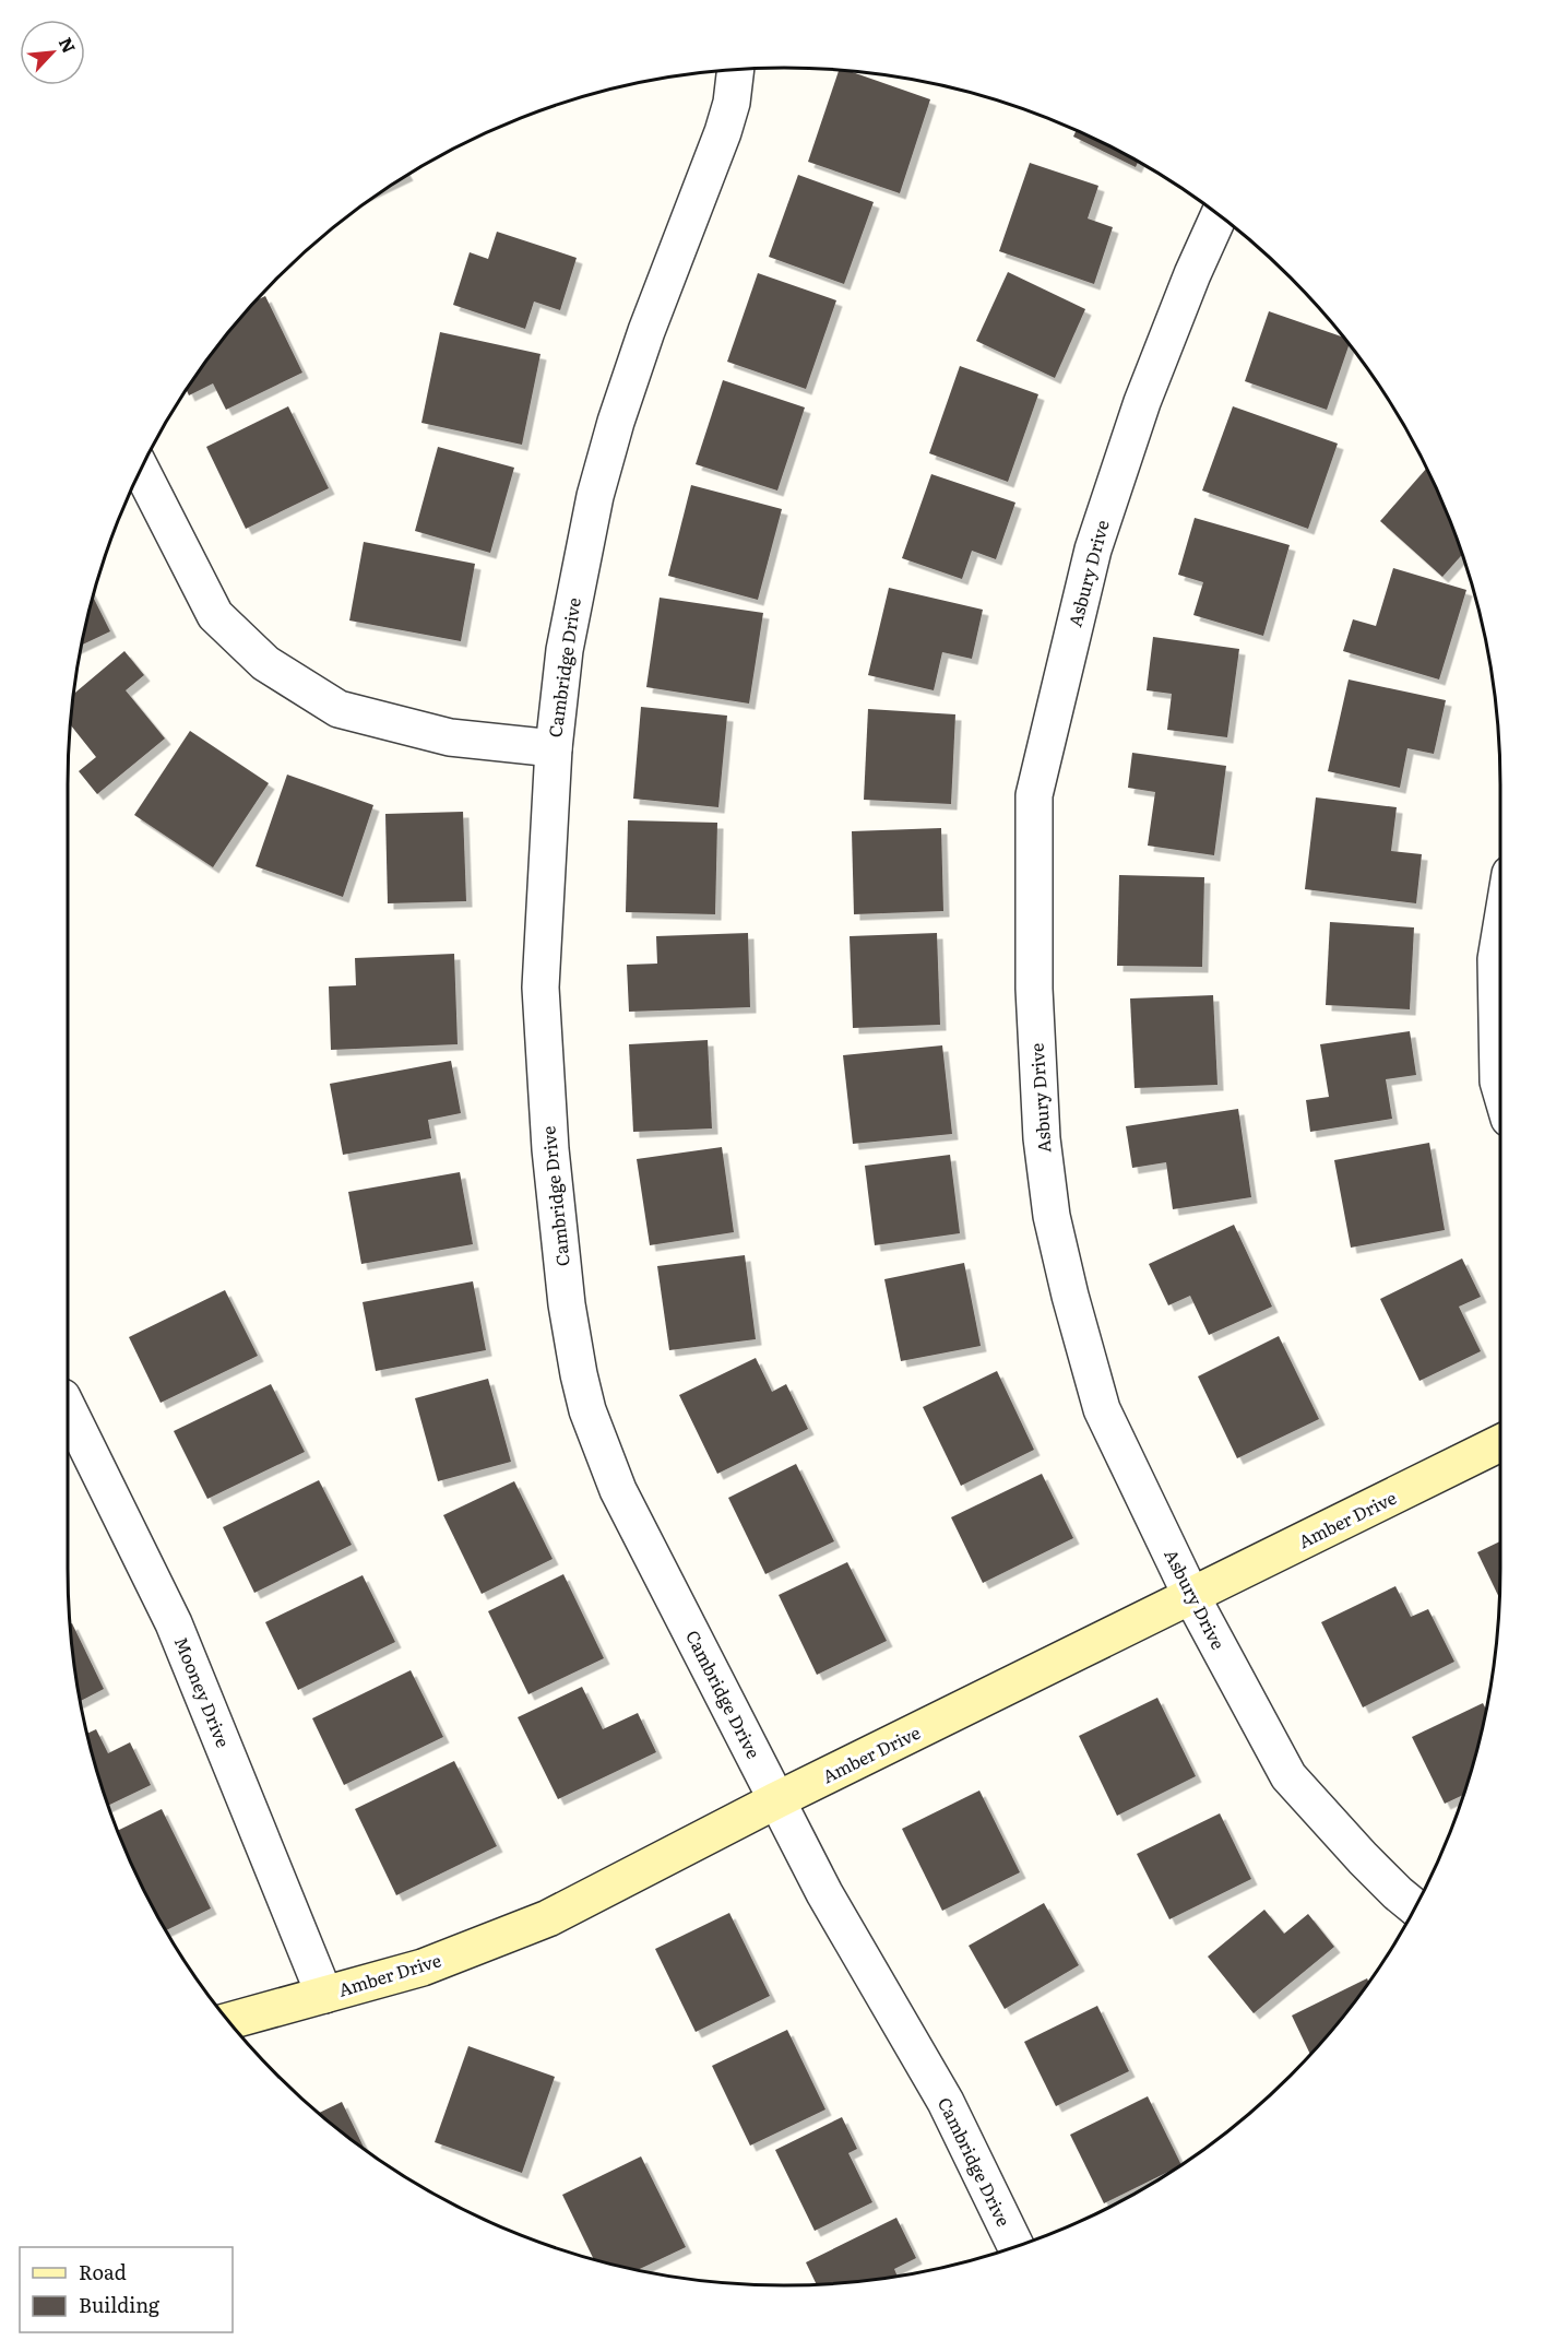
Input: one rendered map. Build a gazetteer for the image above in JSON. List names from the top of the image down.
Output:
{
  "streets": {
    "street": [
      "Asbury Drive",
      "Cambridge Drive",
      "Amber Drive",
      "Mooney Drive"
    ]
  },
  "crossings": [
    ["Asbury Drive", "Amber Drive"],
    ["Cambridge Drive", "Amber Drive"],
    ["Amber Drive", "Mooney Drive"]
  ],
  "legend": ["Road", "Building"],
  "north": "top right"
}
